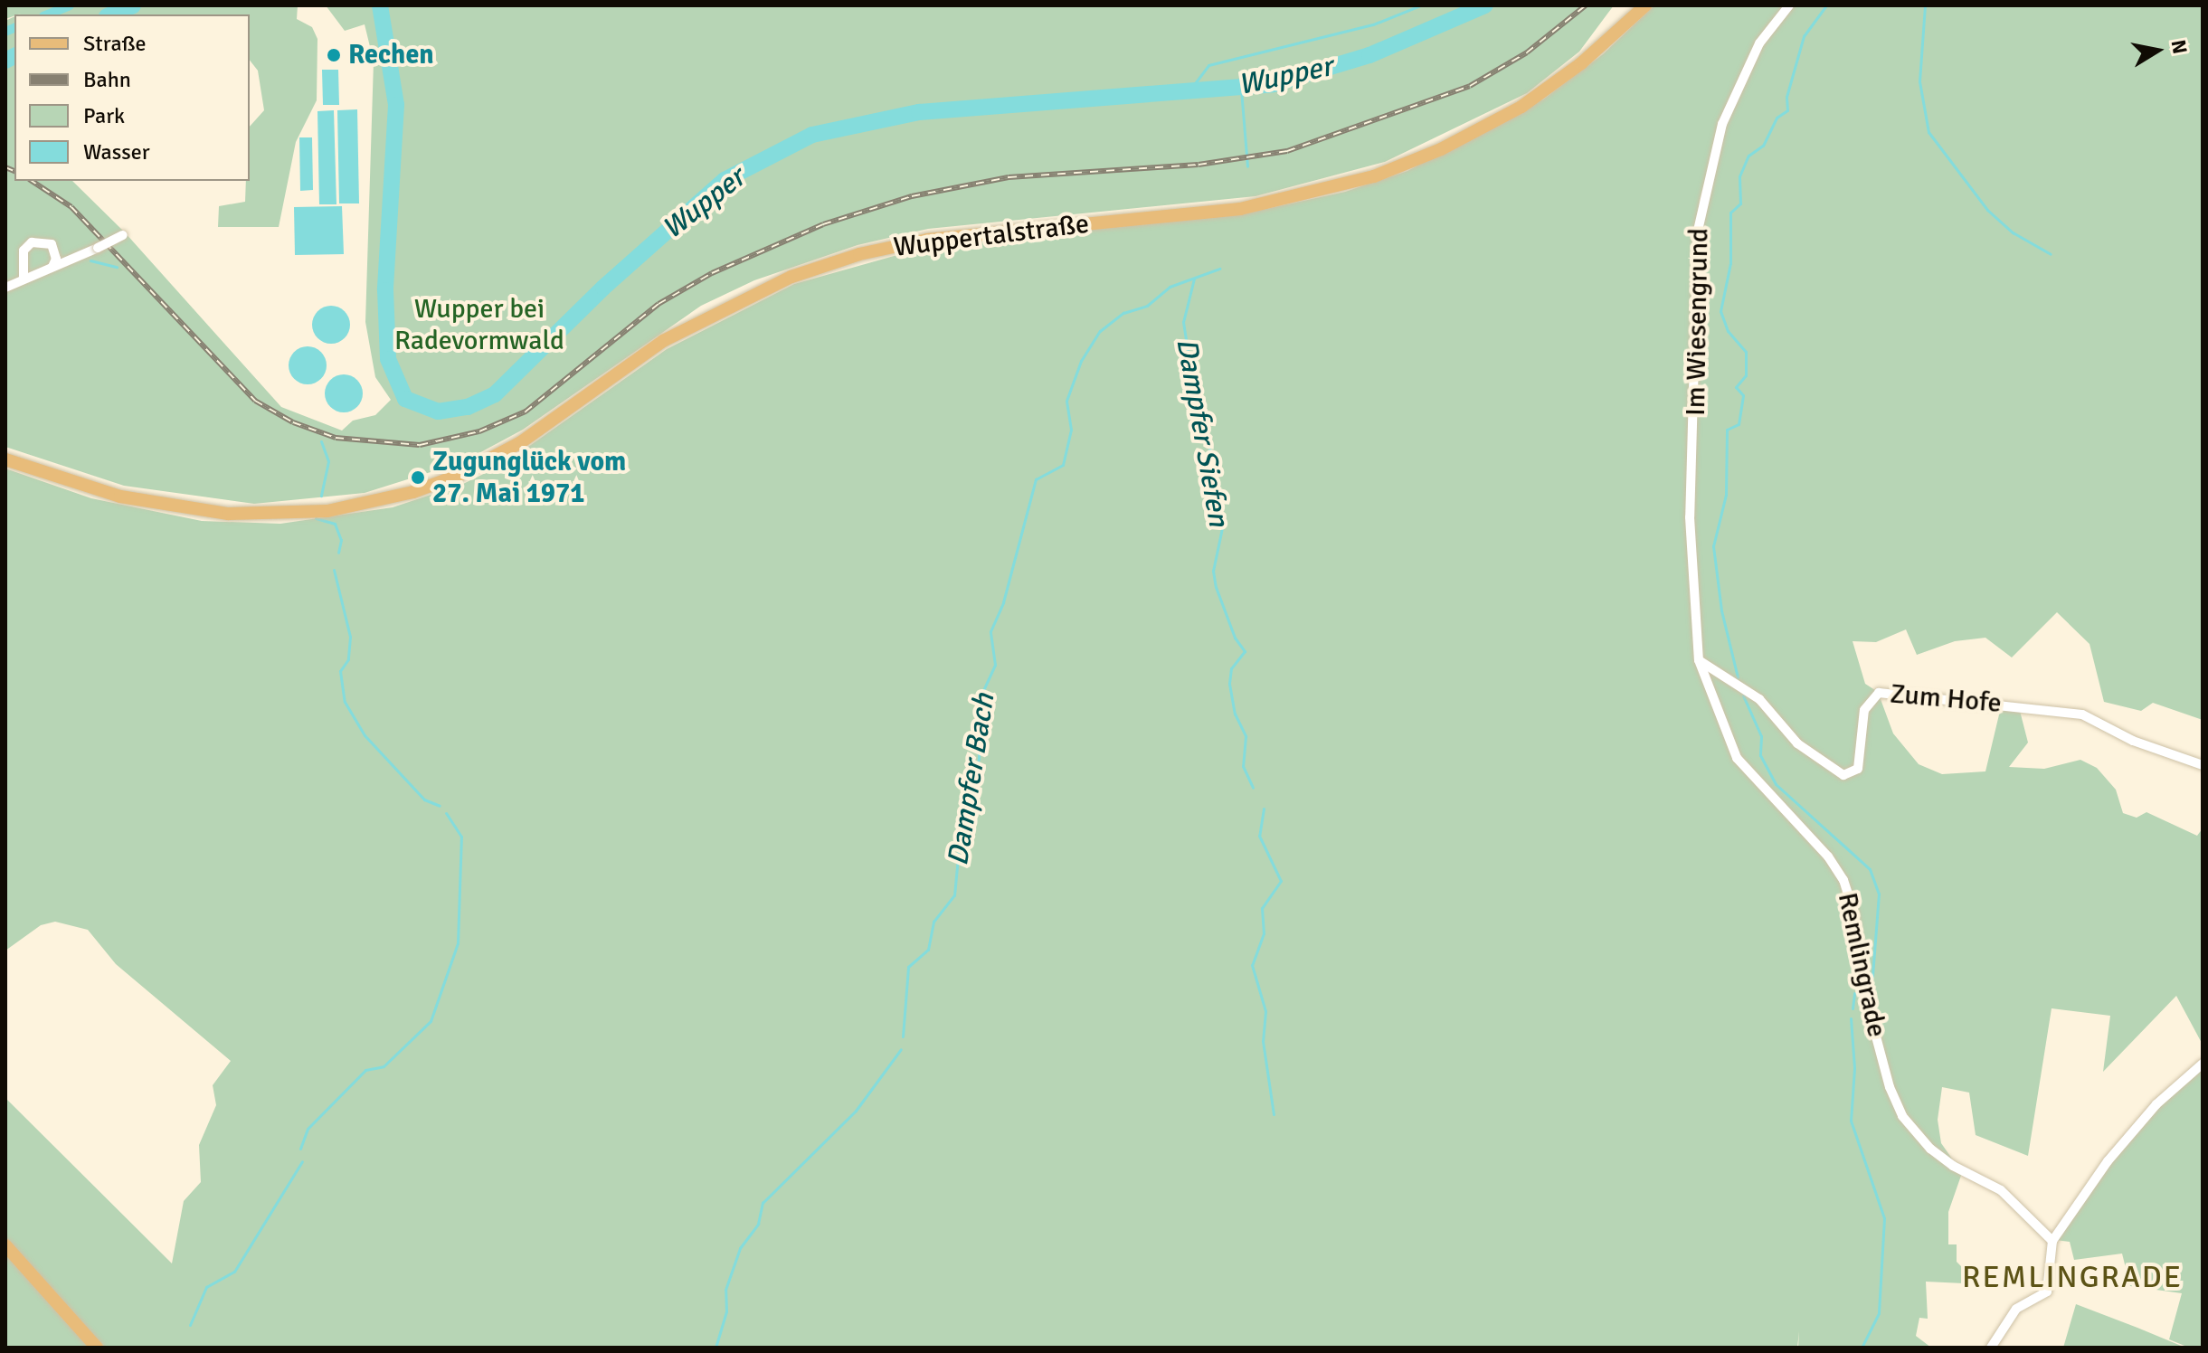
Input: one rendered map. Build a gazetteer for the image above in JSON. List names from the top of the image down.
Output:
{
  "streets": {
    "main road": ["Wuppertalstraße"],
    "street": ["Im Wiesengrund", "Zum Hofe", "Remlingrade"]
  },
  "crossings": [
    ["Im Wiesengrund", "Zum Hofe"],
    ["Im Wiesengrund", "Remlingrade"],
    ["Zum Hofe", "Remlingrade"]
  ],
  "districts": ["REMLINGRADE"],
  "water": ["Wupper", "Dampfer Siefen", "Dampfer Bach"],
  "parks": ["Wupper bei Radevormwald"],
  "places": ["Rechen", "Zugunglück vom 27. Mai 1971"],
  "legend": [
    "Straße",
    "Bahn",
    "Park",
    "Wasser"
  ],
  "north": "right"
}
